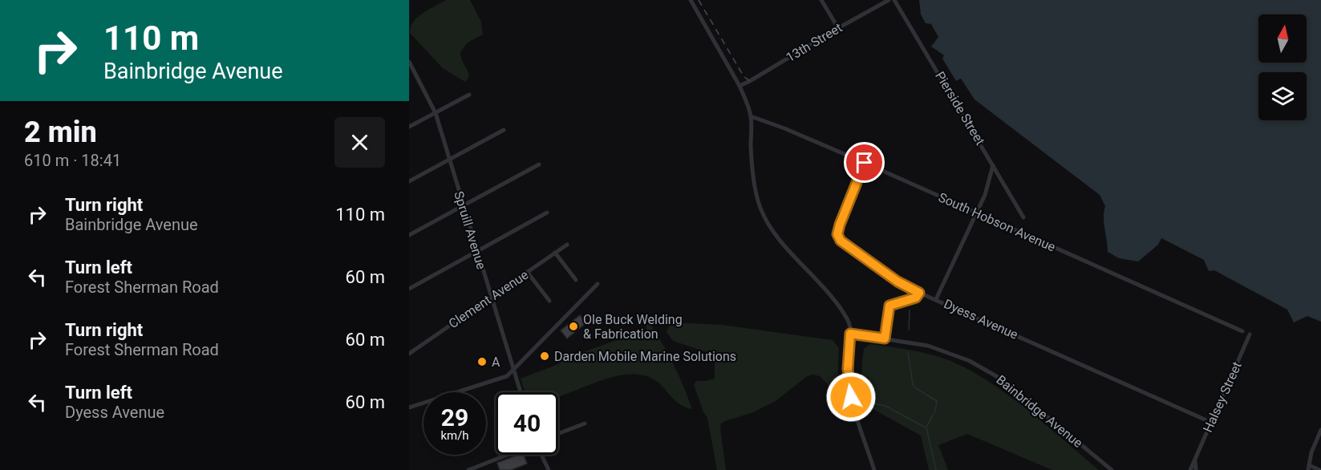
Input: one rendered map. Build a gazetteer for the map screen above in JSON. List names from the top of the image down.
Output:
{
  "streets": {
    "street": [
      "13th Street",
      "Pierside Street",
      "South Hobson Avenue",
      "Spruill Avenue",
      "Clement Avenue",
      "Dyess Avenue",
      "Halsey Street",
      "Bainbridge Avenue"
    ]
  },
  "crossings": [
    ["South Hobson Avenue", "Dyess Avenue"],
    ["Spruill Avenue", "Clement Avenue"]
  ],
  "places": ["Ole Buck Welding & Fabrication", "Darden Mobile Marine Solutions", "A"],
  "north": "top",
  "page": {
    "turn": ["110 m", "Bainbridge Avenue"],
    "heading": ["2 min", "610 m · 18:41"],
    "list": [
      {
        "name": "Turn right",
        "note": "Bainbridge Avenue",
        "value": "110 m"
      },
      {
        "name": "Turn left",
        "note": "Forest Sherman Road",
        "value": "60 m"
      },
      {
        "name": "Turn right",
        "note": "Forest Sherman Road",
        "value": "60 m"
      },
      {
        "name": "Turn left",
        "note": "Dyess Avenue",
        "value": "60 m"
      }
    ],
    "speed": "29 km/h",
    "limit": "40"
  }
}
